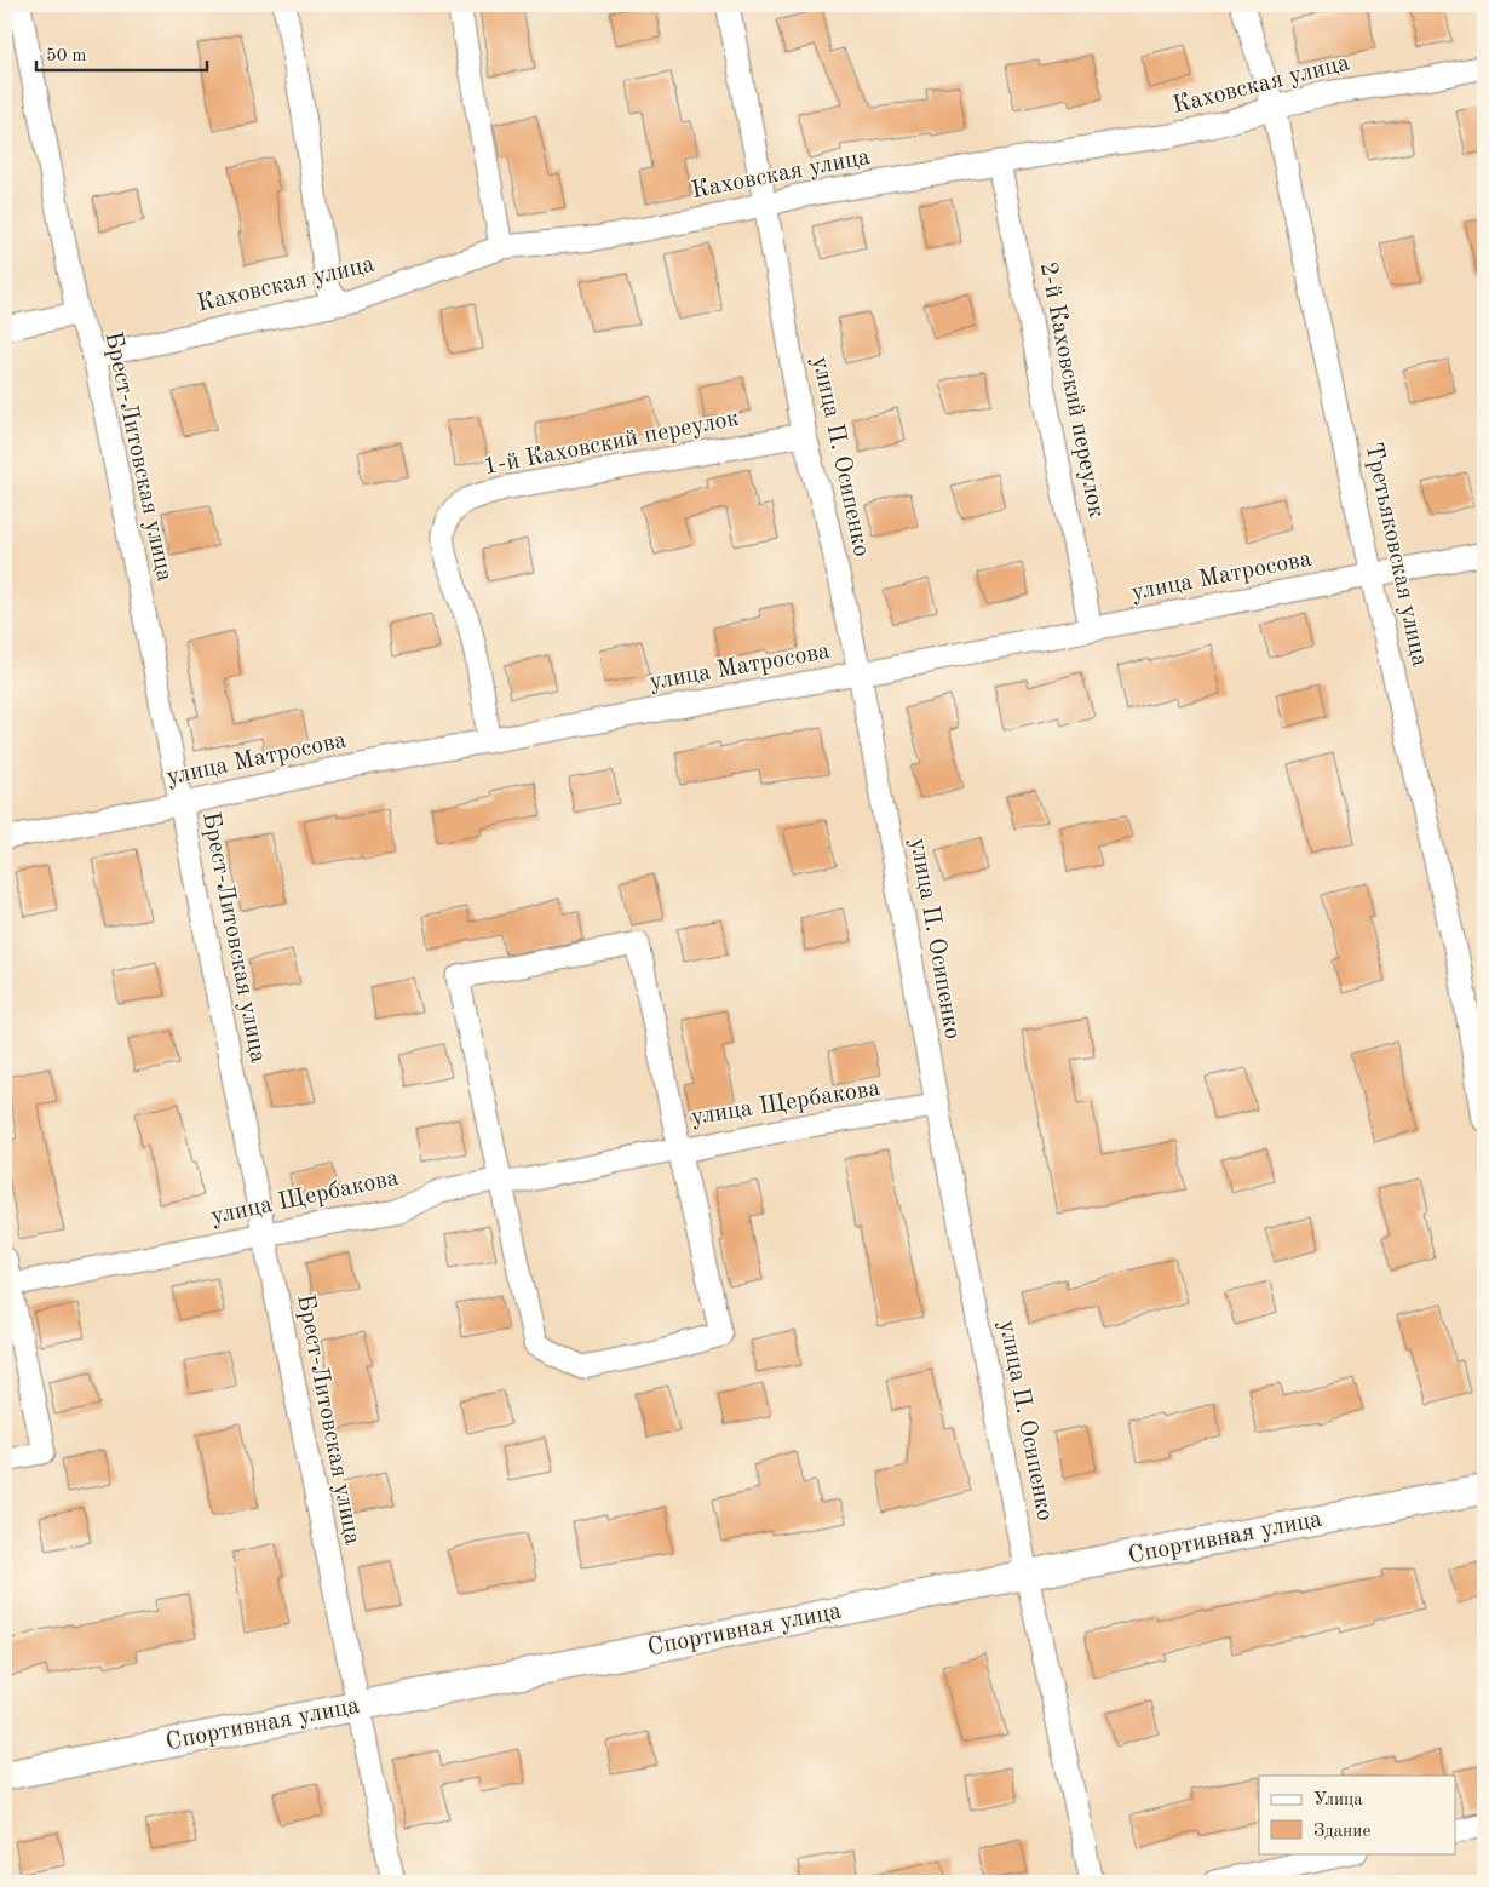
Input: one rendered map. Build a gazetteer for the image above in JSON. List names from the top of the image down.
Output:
{
  "streets": {
    "street": [
      "Каховская улица",
      "2-й Каховский переулок",
      "1-й Каховский переулок",
      "Брест-Литовская улица",
      "улица П. Осипенко",
      "Третьяковская улица",
      "улица Матросова",
      "улица Щербакова",
      "Спортивная улица"
    ]
  },
  "crossings": [
    ["Каховская улица", "2-й Каховский переулок"],
    ["Каховская улица", "Брест-Литовская улица"],
    ["Каховская улица", "улица П. Осипенко"],
    ["Каховская улица", "Третьяковская улица"],
    ["2-й Каховский переулок", "улица Матросова"],
    ["1-й Каховский переулок", "улица П. Осипенко"],
    ["1-й Каховский переулок", "улица Матросова"],
    ["Брест-Литовская улица", "улица Матросова"],
    ["Брест-Литовская улица", "улица Щербакова"],
    ["Брест-Литовская улица", "Спортивная улица"],
    ["улица П. Осипенко", "улица Матросова"],
    ["улица П. Осипенко", "улица Щербакова"],
    ["улица П. Осипенко", "Спортивная улица"],
    ["Третьяковская улица", "улица Матросова"]
  ],
  "legend": ["Улица", "Здание"],
  "scale_bar": "50 m"
}
